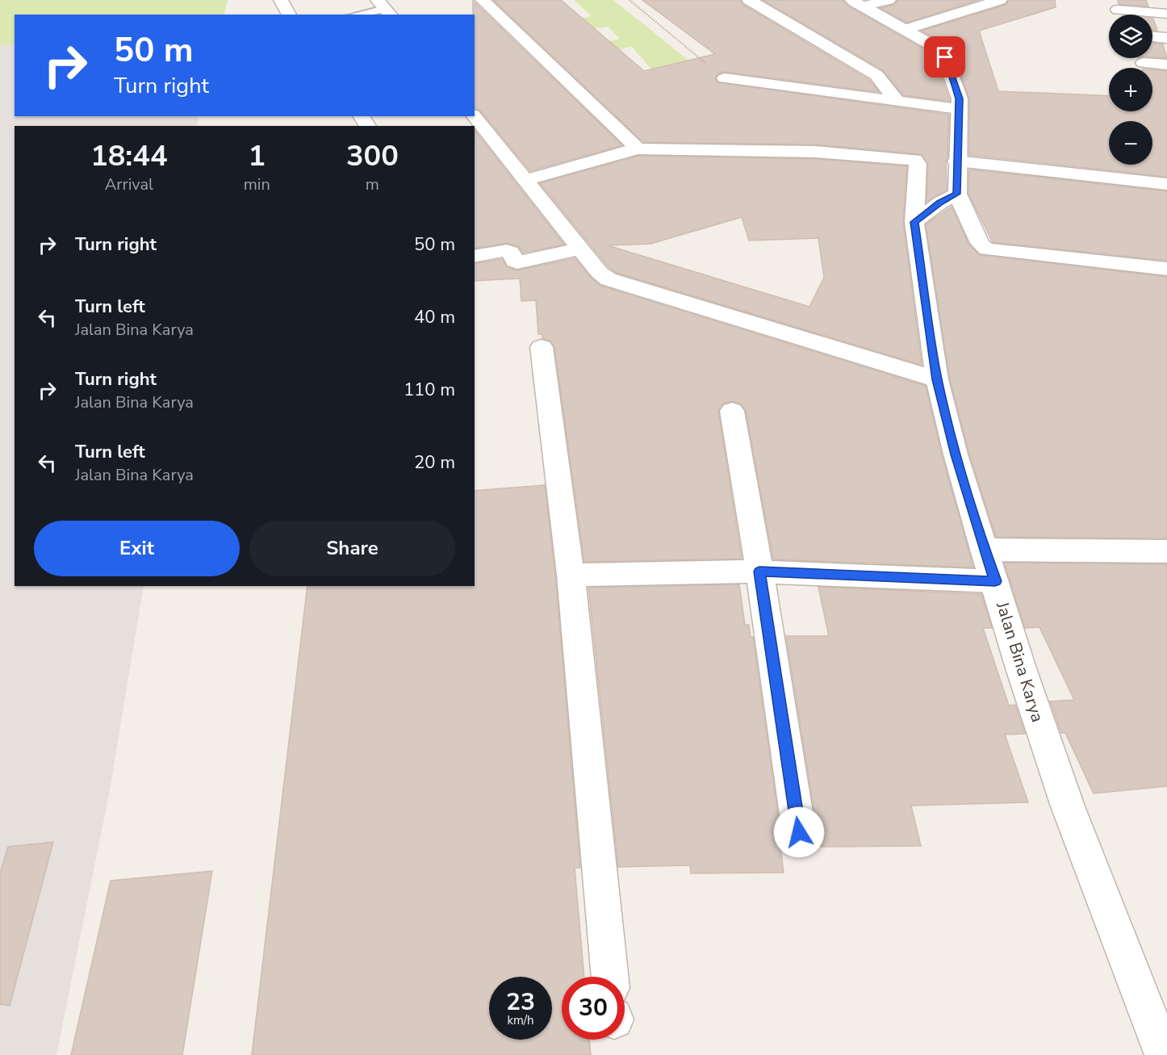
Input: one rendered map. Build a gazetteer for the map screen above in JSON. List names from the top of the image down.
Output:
{
  "streets": {
    "street": ["Jalan Bina Karya"]
  },
  "page": {
    "map_buttons": ["+", "−"],
    "turn": ["50 m", "Turn right"],
    "eta": [
      "18:44",
      "Arrival",
      "1",
      "min",
      "300",
      "m"
    ],
    "list": [
      {
        "name": "Turn right",
        "value": "50 m"
      },
      {
        "name": "Turn left",
        "note": "Jalan Bina Karya",
        "value": "40 m"
      },
      {
        "name": "Turn right",
        "note": "Jalan Bina Karya",
        "value": "110 m"
      },
      {
        "name": "Turn left",
        "note": "Jalan Bina Karya",
        "value": "20 m"
      }
    ],
    "buttons": ["Exit", "Share"],
    "speed": "23 km/h",
    "limit": "30"
  }
}
